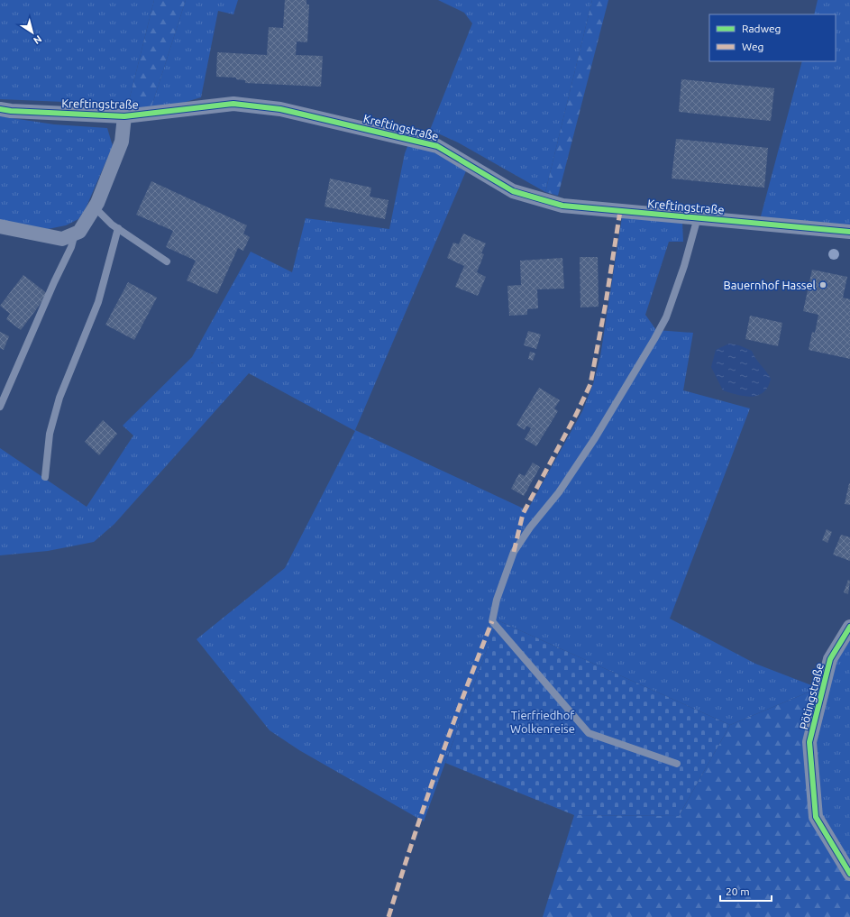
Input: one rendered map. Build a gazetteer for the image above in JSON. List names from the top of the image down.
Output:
{
  "streets": {
    "street": ["Kreftingstraße", "Pötingstraße"]
  },
  "parks": ["Tierfriedhof Wolkenreise"],
  "places": ["Bauernhof Hassel"],
  "legend": ["Radweg", "Weg"],
  "scale_bar": "20 m",
  "north": "bottom right"
}
